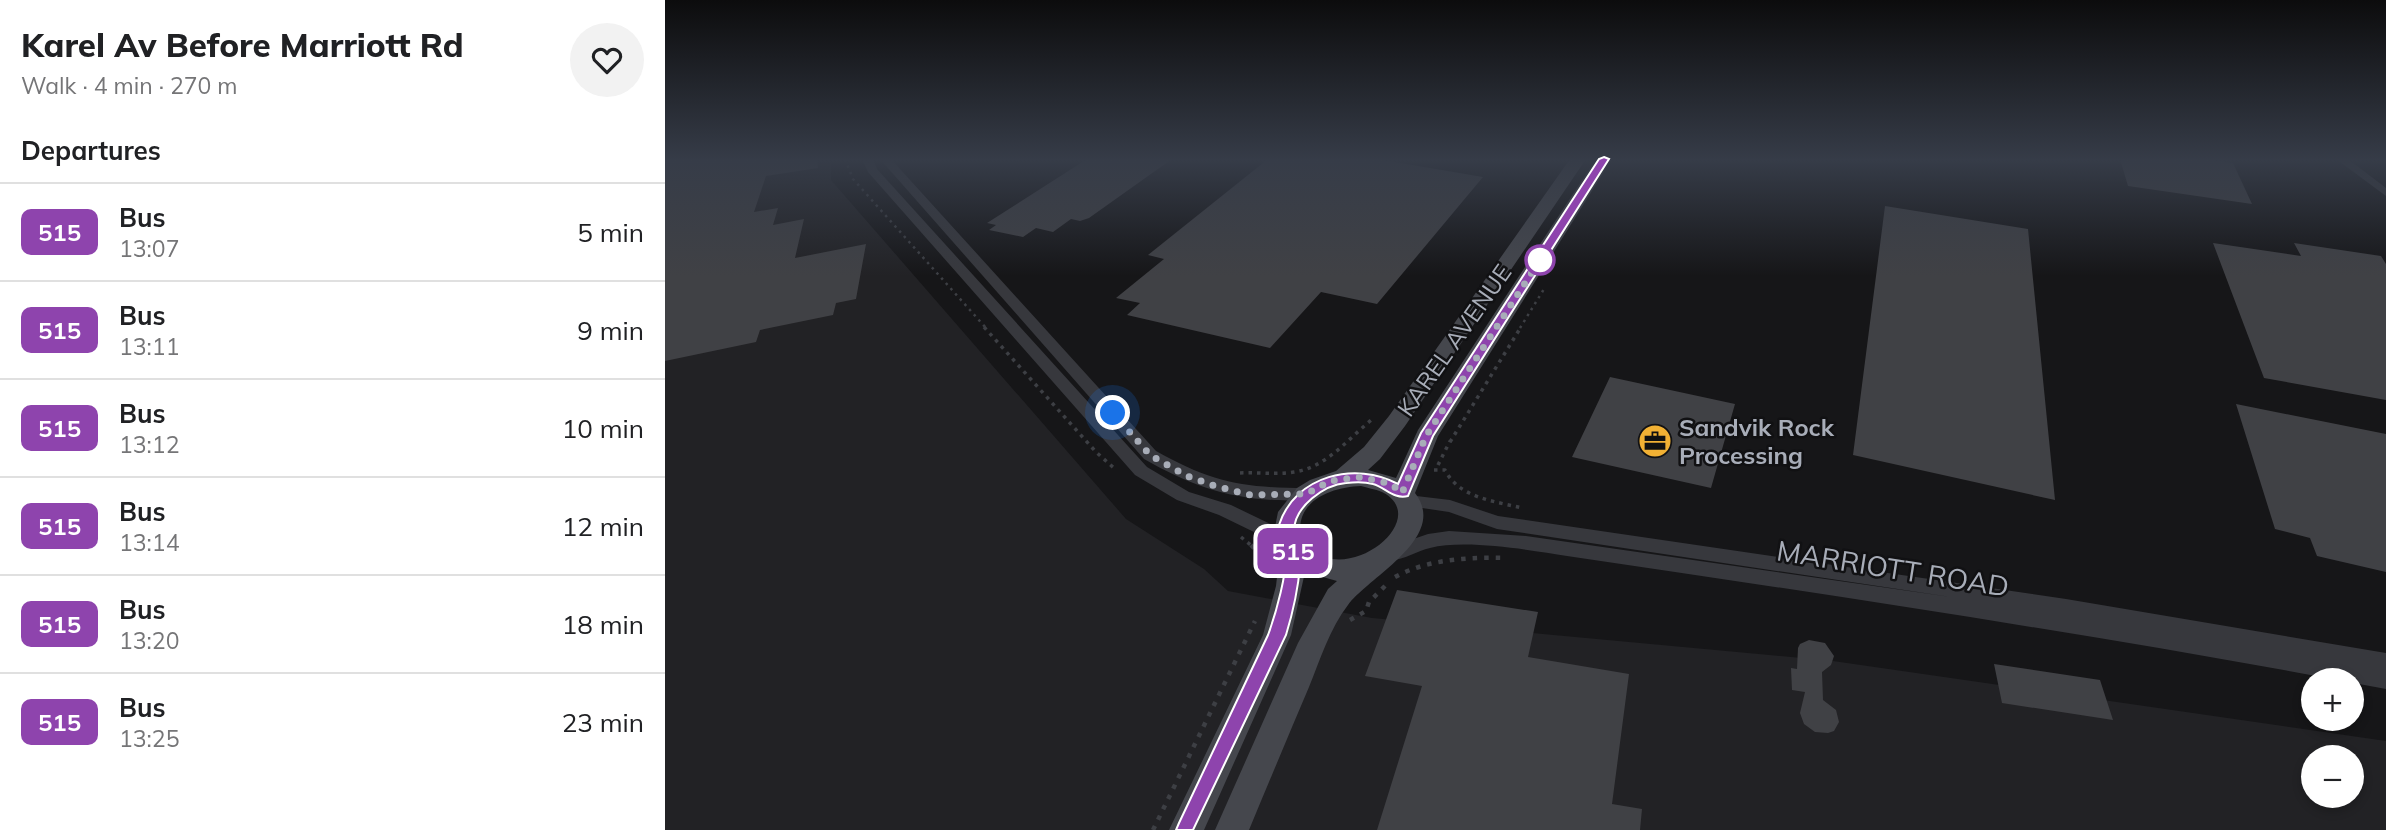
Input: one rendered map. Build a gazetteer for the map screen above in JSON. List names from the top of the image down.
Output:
{
  "streets": {
    "main road": ["KAREL AVENUE"],
    "street": ["MARRIOTT ROAD"]
  },
  "crossings": [
    ["KAREL AVENUE", "MARRIOTT ROAD"]
  ],
  "places": {
    "office": ["Sandvik Rock Processing"]
  },
  "lines": ["bus line 515"],
  "page": {
    "heading": [
      ["Karel Av Before Marriott Rd", "Walk · 4 min · 270 m"],
      "Departures"
    ],
    "on_map": "515",
    "list": [
      {
        "mark": "515",
        "name": "Bus",
        "note": "13:07",
        "value": "5 min"
      },
      {
        "mark": "515",
        "name": "Bus",
        "note": "13:11",
        "value": "9 min"
      },
      {
        "mark": "515",
        "name": "Bus",
        "note": "13:12",
        "value": "10 min"
      },
      {
        "mark": "515",
        "name": "Bus",
        "note": "13:14",
        "value": "12 min"
      },
      {
        "mark": "515",
        "name": "Bus",
        "note": "13:20",
        "value": "18 min"
      },
      {
        "mark": "515",
        "name": "Bus",
        "note": "13:25",
        "value": "23 min"
      }
    ],
    "map_buttons": ["+", "−"]
  }
}
